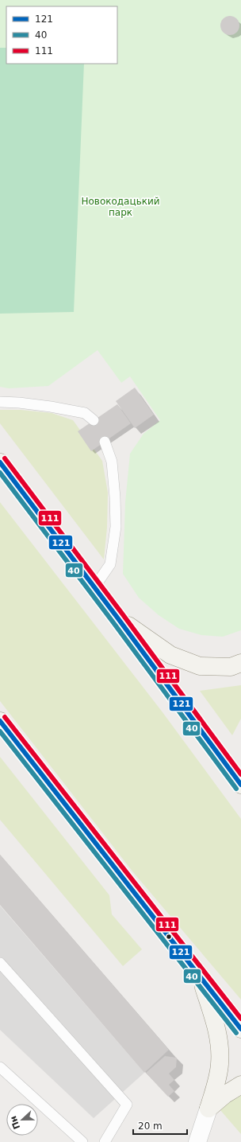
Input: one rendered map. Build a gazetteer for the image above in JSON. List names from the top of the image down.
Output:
{
  "parks": ["Новокодацький парк"],
  "lines": ["transit line 111", "transit line 121", "transit line 40"],
  "legend": ["121", "40", "111"],
  "scale_bar": "20 m",
  "north": "left"
}
